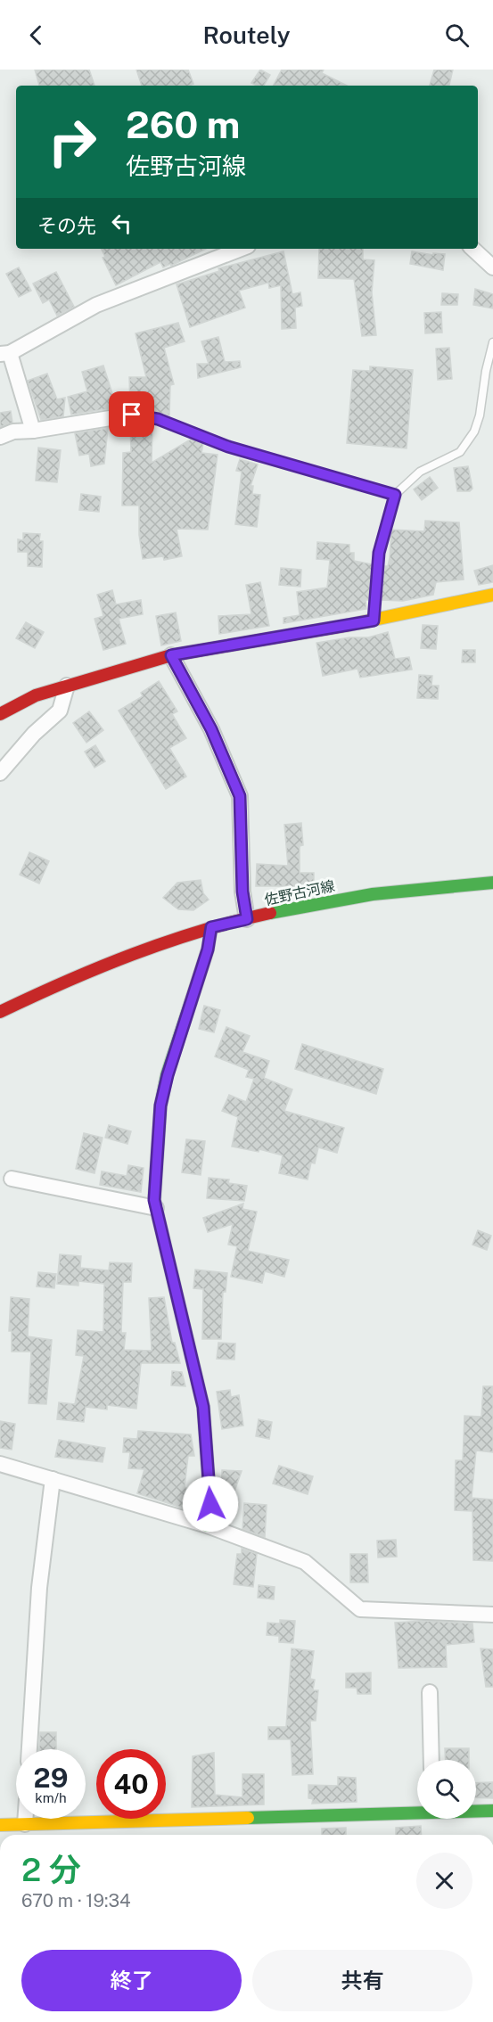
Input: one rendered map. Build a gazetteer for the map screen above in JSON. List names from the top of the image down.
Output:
{
  "streets": {
    "street": ["佐野古河線"]
  },
  "page": {
    "header": "Routely",
    "turn": ["260 m", "佐野古河線"],
    "then": "その先",
    "speed": "29 km/h",
    "limit": "40",
    "heading": ["2 分", "670 m · 19:34"],
    "buttons": ["終了", "共有"]
  }
}
